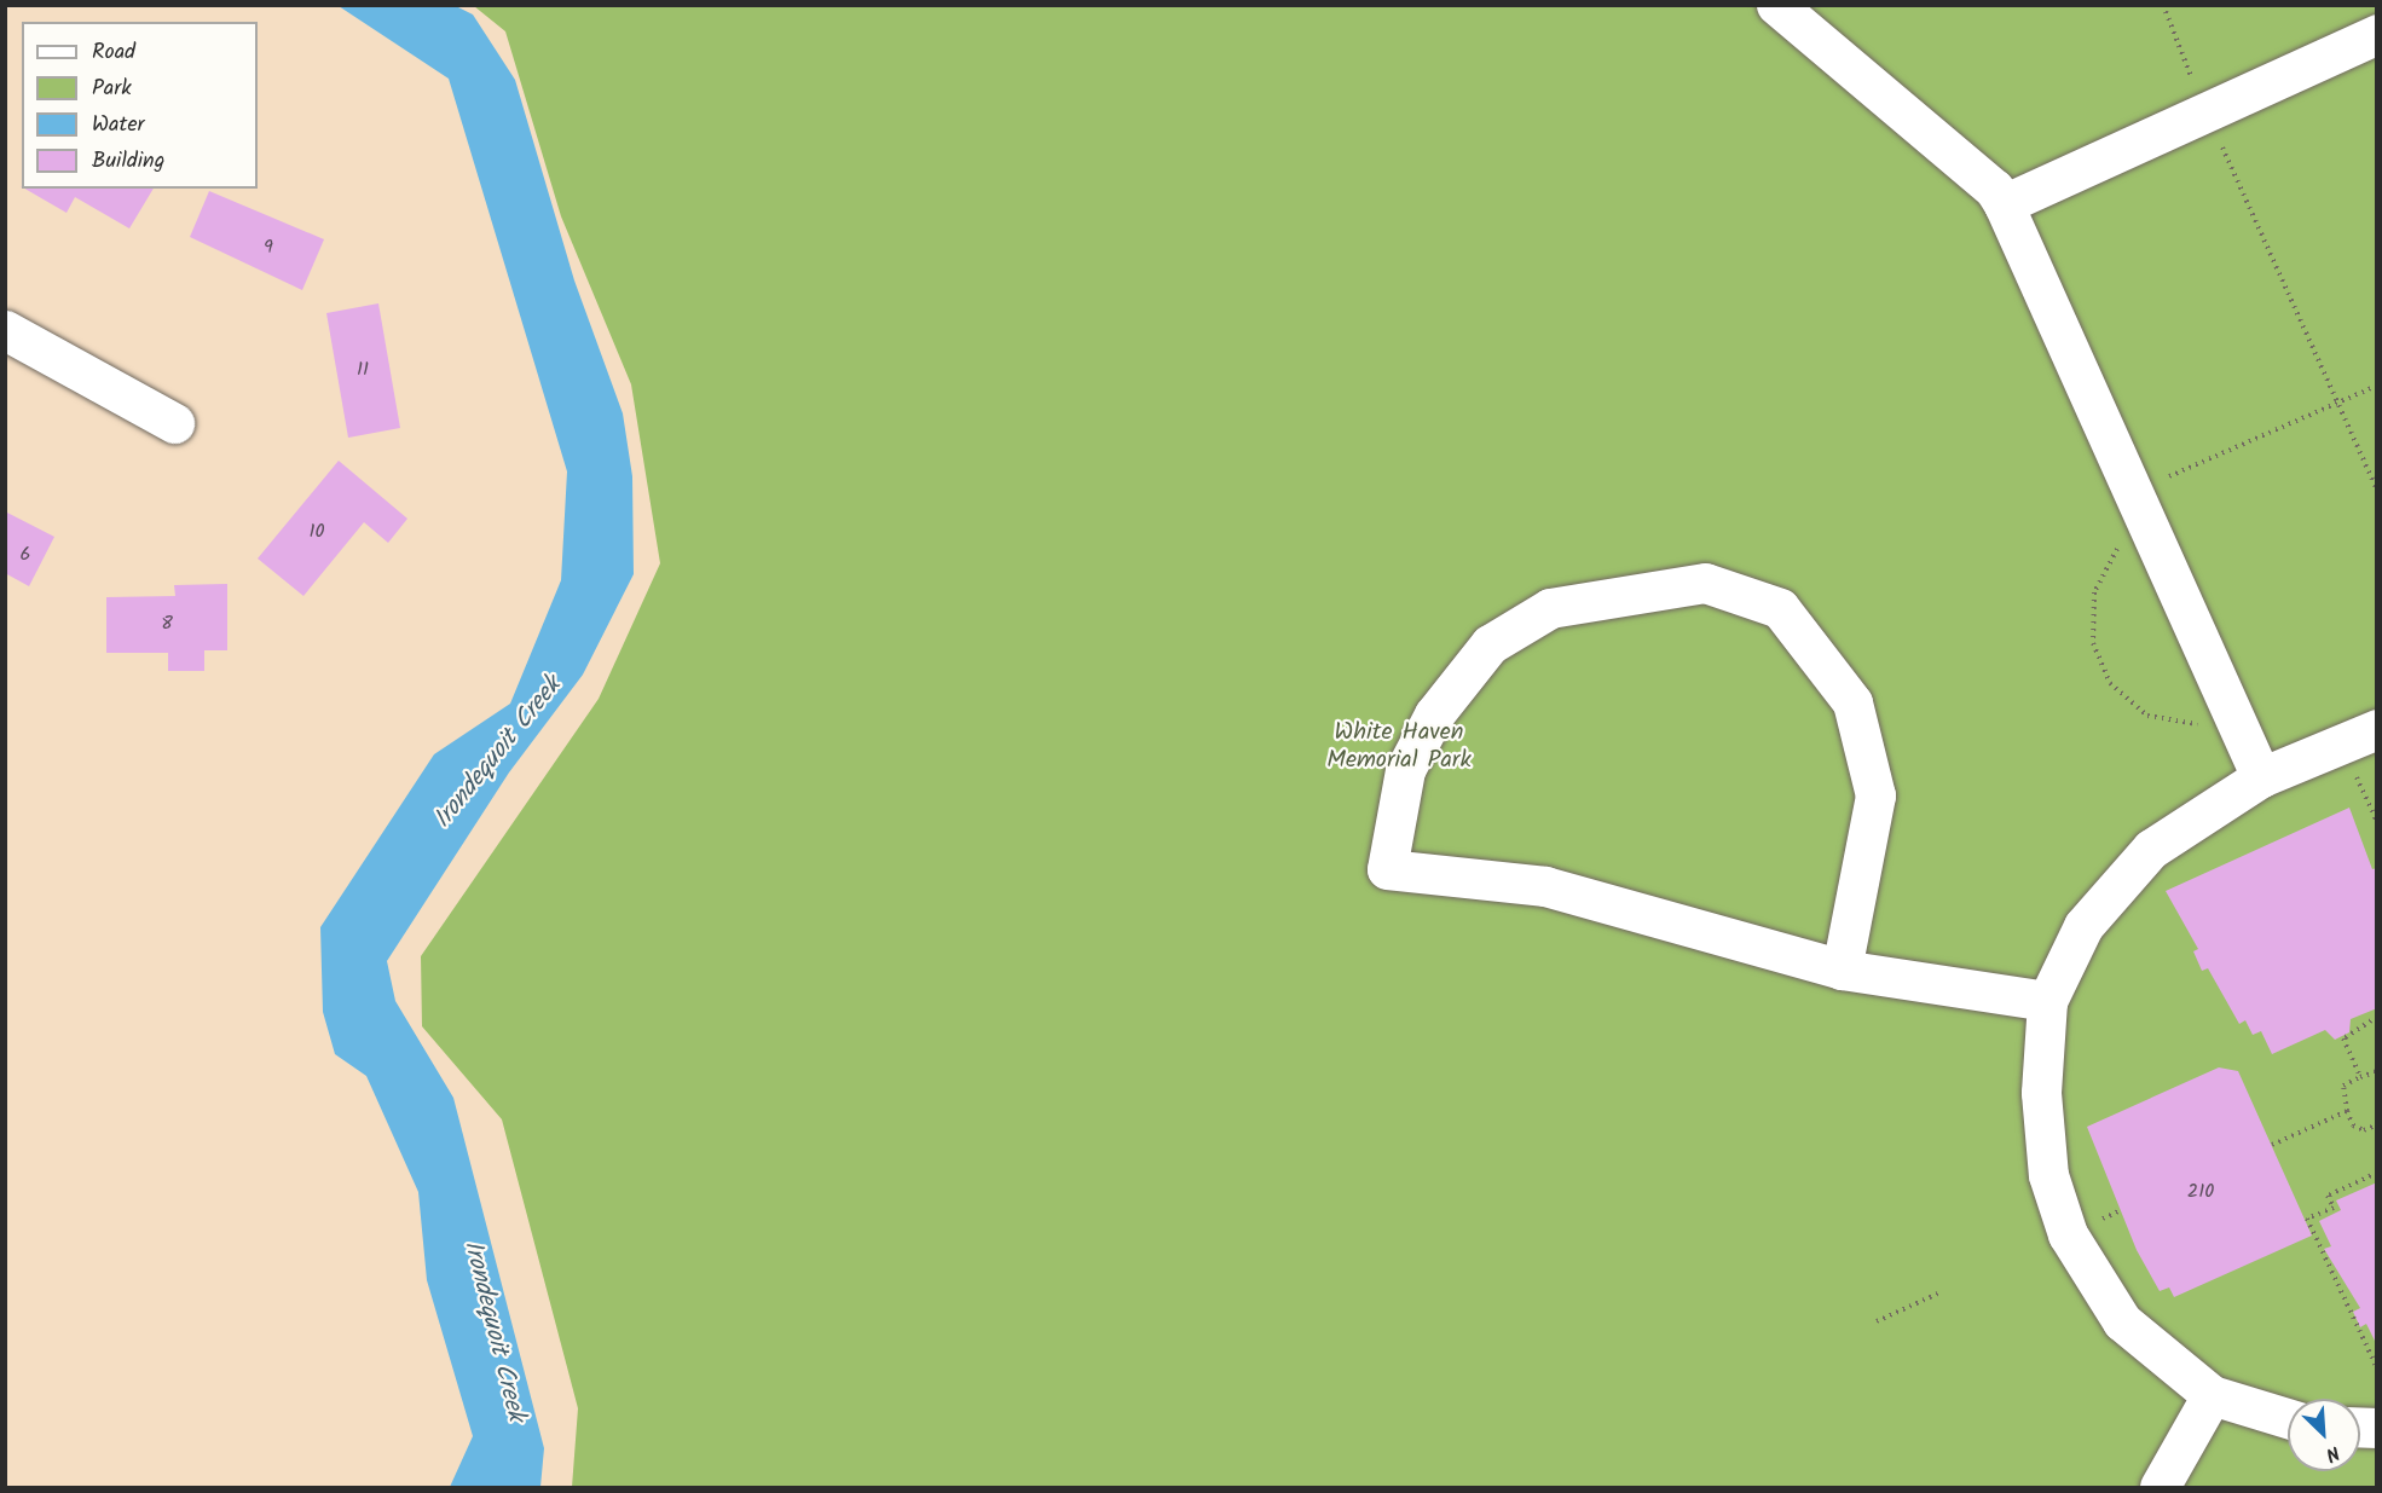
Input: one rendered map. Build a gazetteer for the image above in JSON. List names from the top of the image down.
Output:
{
  "water": ["Irondequoit Creek"],
  "parks": ["White Haven Memorial Park"],
  "house_numbers": [
    "9",
    "11",
    "10",
    "6",
    "8",
    "210"
  ],
  "legend": [
    "Road",
    "Park",
    "Water",
    "Building"
  ],
  "north": "bottom right"
}
